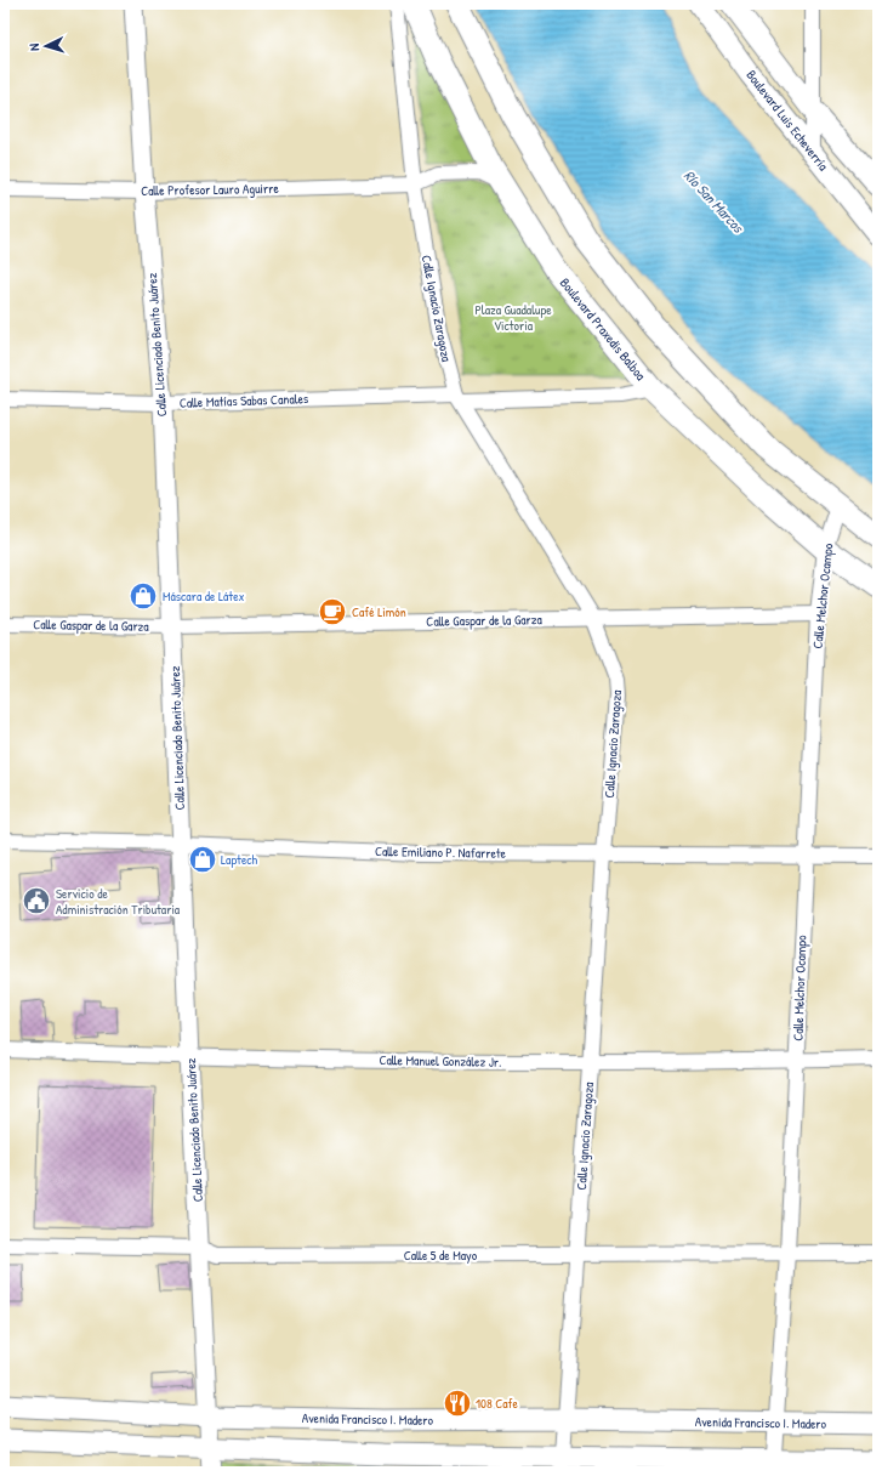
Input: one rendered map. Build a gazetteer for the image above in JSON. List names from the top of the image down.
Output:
{
  "streets": {
    "main road": ["Boulevard Luis Echeverría", "Boulevard Praxedis Balboa", "Avenida Francisco I. Madero"],
    "street": [
      "Calle Profesor Lauro Aguirre",
      "Calle Ignacio Zaragoza",
      "Calle Licenciado Benito Juárez",
      "Calle Matías Sabas Canales",
      "Calle Melchor Ocampo",
      "Calle Gaspar de la Garza",
      "Calle Emiliano P. Nafarrete",
      "Calle Manuel González Jr.",
      "Calle 5 de Mayo"
    ]
  },
  "crossings": [
    ["Calle Profesor Lauro Aguirre", "Calle Ignacio Zaragoza"],
    ["Calle Profesor Lauro Aguirre", "Calle Licenciado Benito Juárez"],
    ["Calle Ignacio Zaragoza", "Calle Matías Sabas Canales"],
    ["Calle Ignacio Zaragoza", "Calle Gaspar de la Garza"],
    ["Calle Ignacio Zaragoza", "Calle Emiliano P. Nafarrete"],
    ["Calle Ignacio Zaragoza", "Calle Manuel González Jr."],
    ["Calle Ignacio Zaragoza", "Calle 5 de Mayo"],
    ["Calle Ignacio Zaragoza", "Avenida Francisco I. Madero"],
    ["Boulevard Praxedis Balboa", "Calle Matías Sabas Canales"],
    ["Boulevard Praxedis Balboa", "Calle Melchor Ocampo"],
    ["Calle Licenciado Benito Juárez", "Calle Matías Sabas Canales"],
    ["Calle Licenciado Benito Juárez", "Calle Gaspar de la Garza"],
    ["Calle Licenciado Benito Juárez", "Calle Emiliano P. Nafarrete"],
    ["Calle Licenciado Benito Juárez", "Calle Manuel González Jr."],
    ["Calle Licenciado Benito Juárez", "Calle 5 de Mayo"],
    ["Calle Licenciado Benito Juárez", "Avenida Francisco I. Madero"],
    ["Calle Melchor Ocampo", "Calle Gaspar de la Garza"],
    ["Calle Melchor Ocampo", "Calle Emiliano P. Nafarrete"],
    ["Calle Melchor Ocampo", "Calle Manuel González Jr."],
    ["Calle Melchor Ocampo", "Calle 5 de Mayo"],
    ["Calle Melchor Ocampo", "Avenida Francisco I. Madero"]
  ],
  "water": ["Río San Marcos"],
  "parks": ["Plaza Guadalupe Victoria"],
  "places": {
    "shop": ["Máscara de Látex", "Laptech"],
    "cafe": ["Café Limón"],
    "public building": ["Servicio de Administración Tributaria"],
    "restaurant": ["108 Cafe"]
  },
  "north": "left"
}
